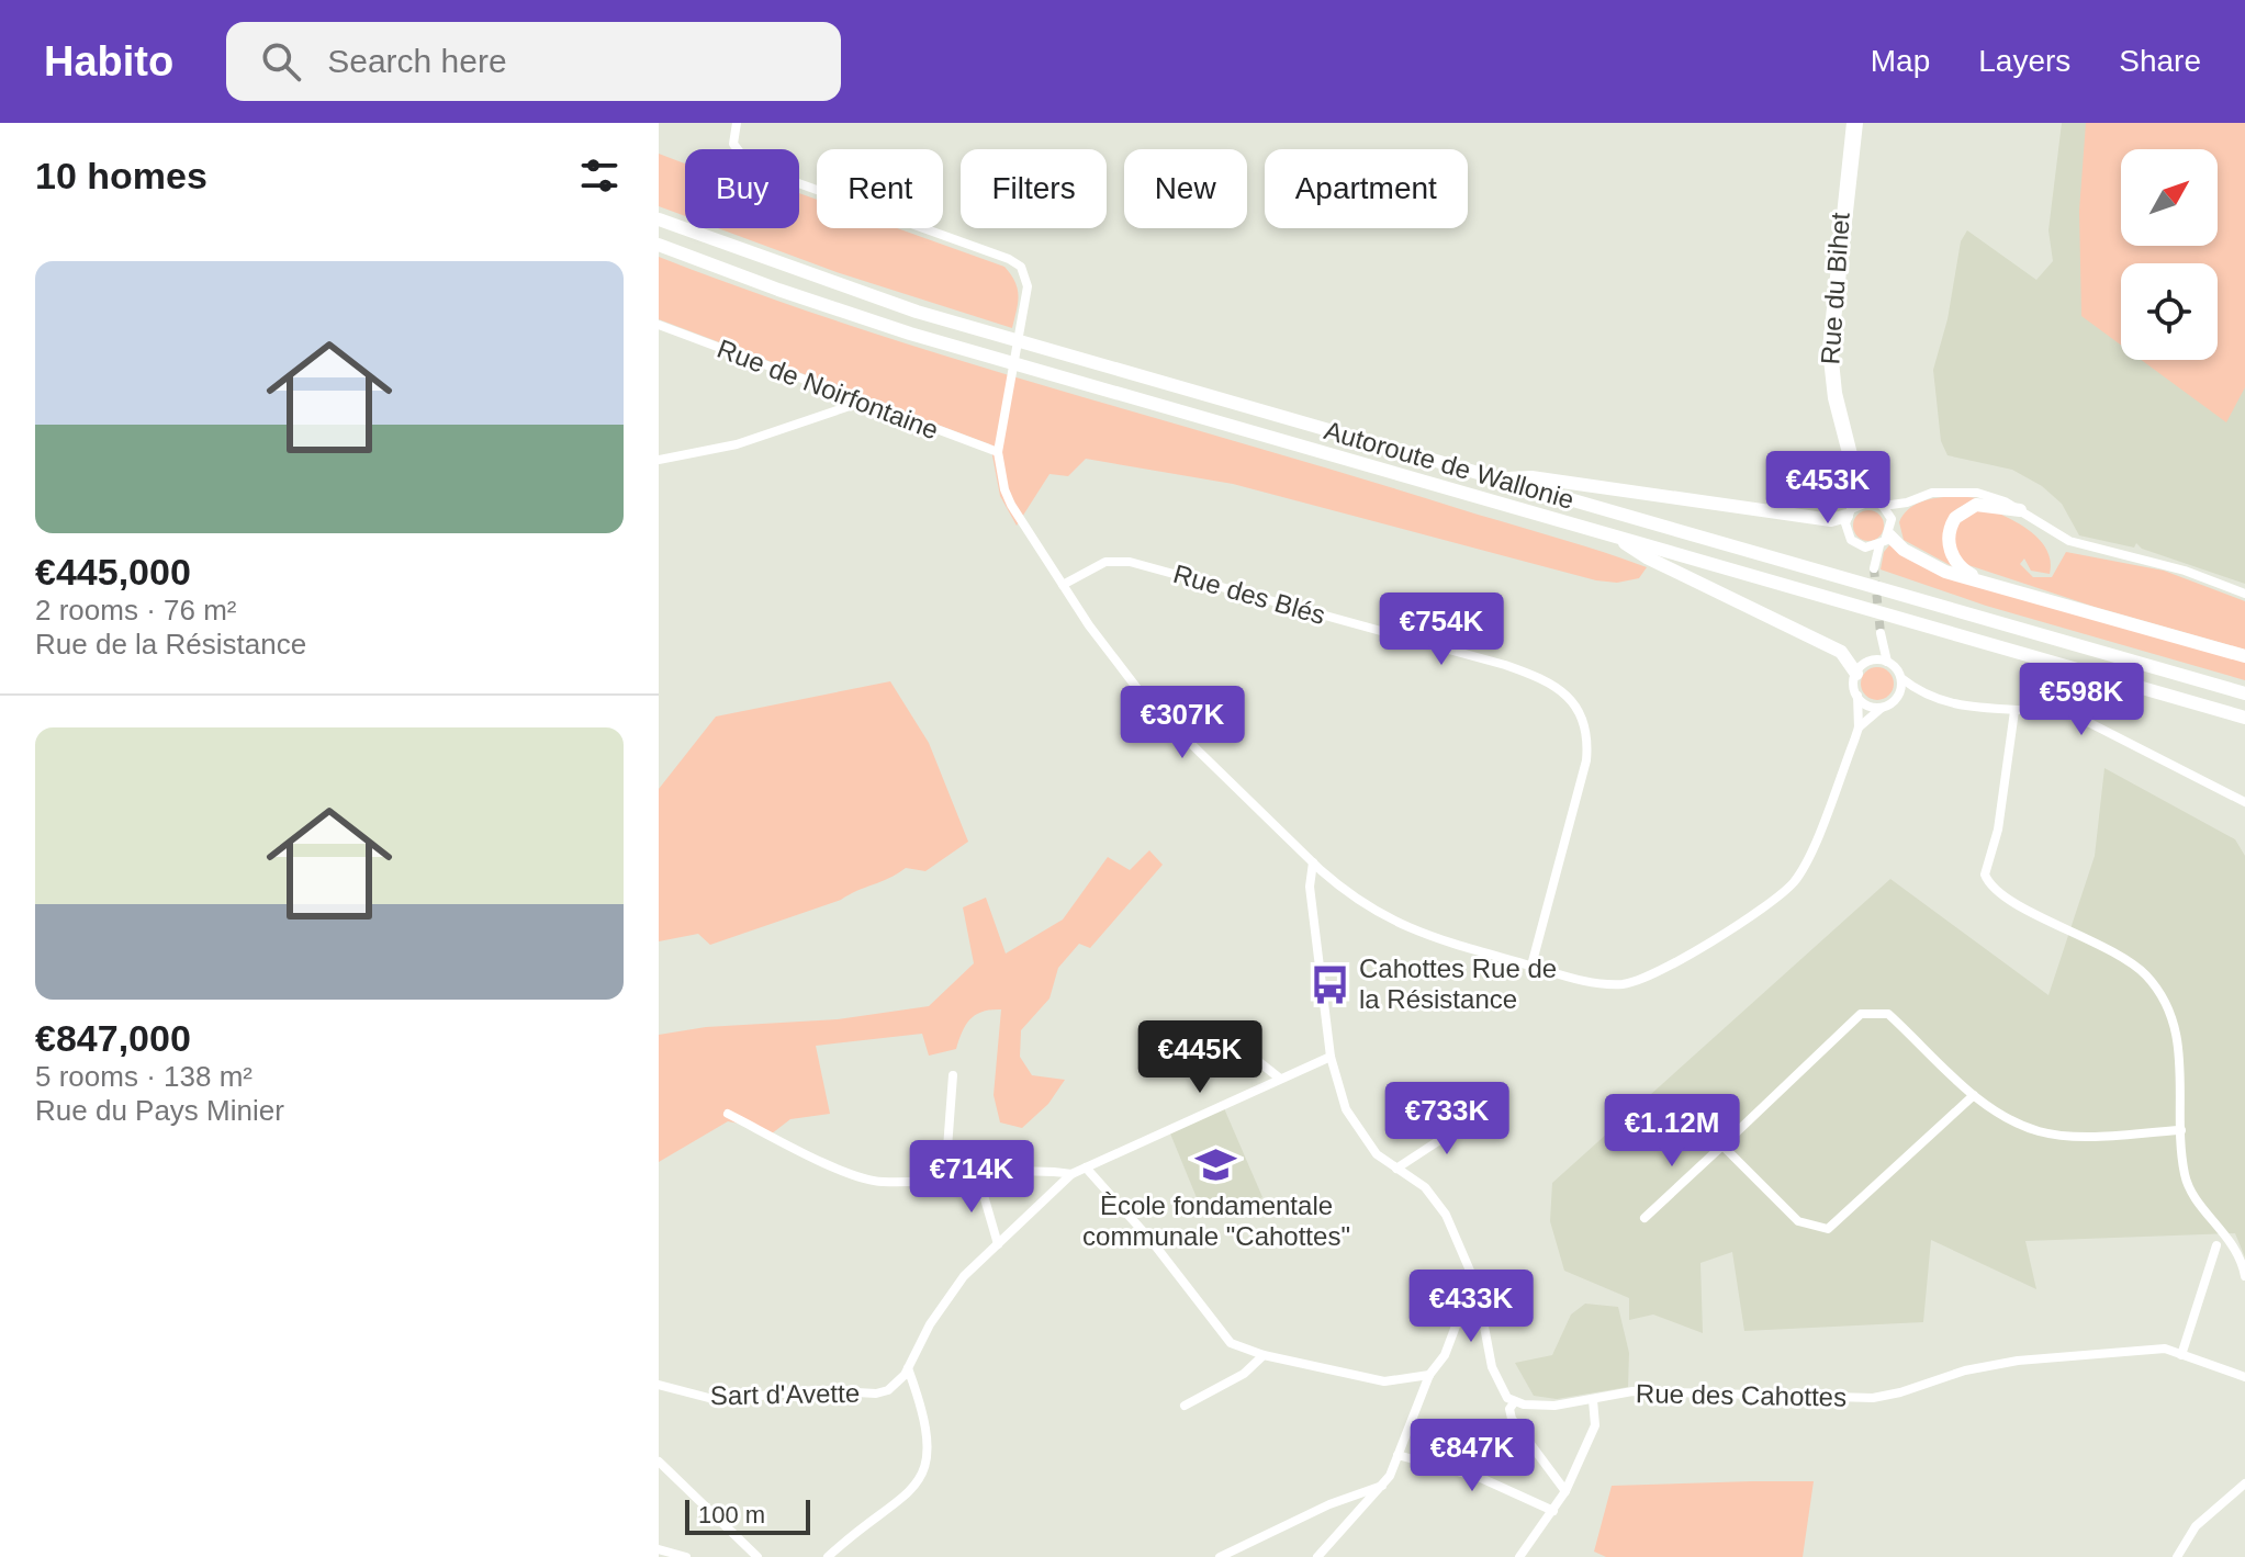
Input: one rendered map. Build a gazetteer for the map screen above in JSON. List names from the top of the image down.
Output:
{
  "streets": {
    "highway": ["Autoroute de Wallonie"],
    "street": [
      "Rue du Bihet",
      "Rue de Noirfontaine",
      "Rue des Blés",
      "Sart d'Avette",
      "Rue des Cahottes"
    ]
  },
  "places": {
    "bus stop": ["Cahottes Rue de la Résistance"],
    "school or university": ["Ècole fondamentale communale \"Cahottes\""]
  },
  "scale_bar": "100 m",
  "north": "top right",
  "page": {
    "header": "Habito",
    "search": "Search here",
    "nav": ["Map", "Layers", "Share"],
    "heading": "10 homes",
    "chip": [
      "Buy",
      "Rent",
      "Filters",
      "New",
      "Apartment"
    ],
    "list": [
      {
        "name": "€445,000",
        "note": "2 rooms · 76 m² · Rue de la Résistance"
      },
      {
        "name": "€847,000",
        "note": "5 rooms · 138 m² · Rue du Pays Minier"
      }
    ],
    "price": [
      "€453K",
      "€754K",
      "€598K",
      "€307K",
      "€445K",
      "€733K",
      "€1.12M",
      "€714K",
      "€433K",
      "€847K"
    ],
    "scale": "100 m"
  }
}
